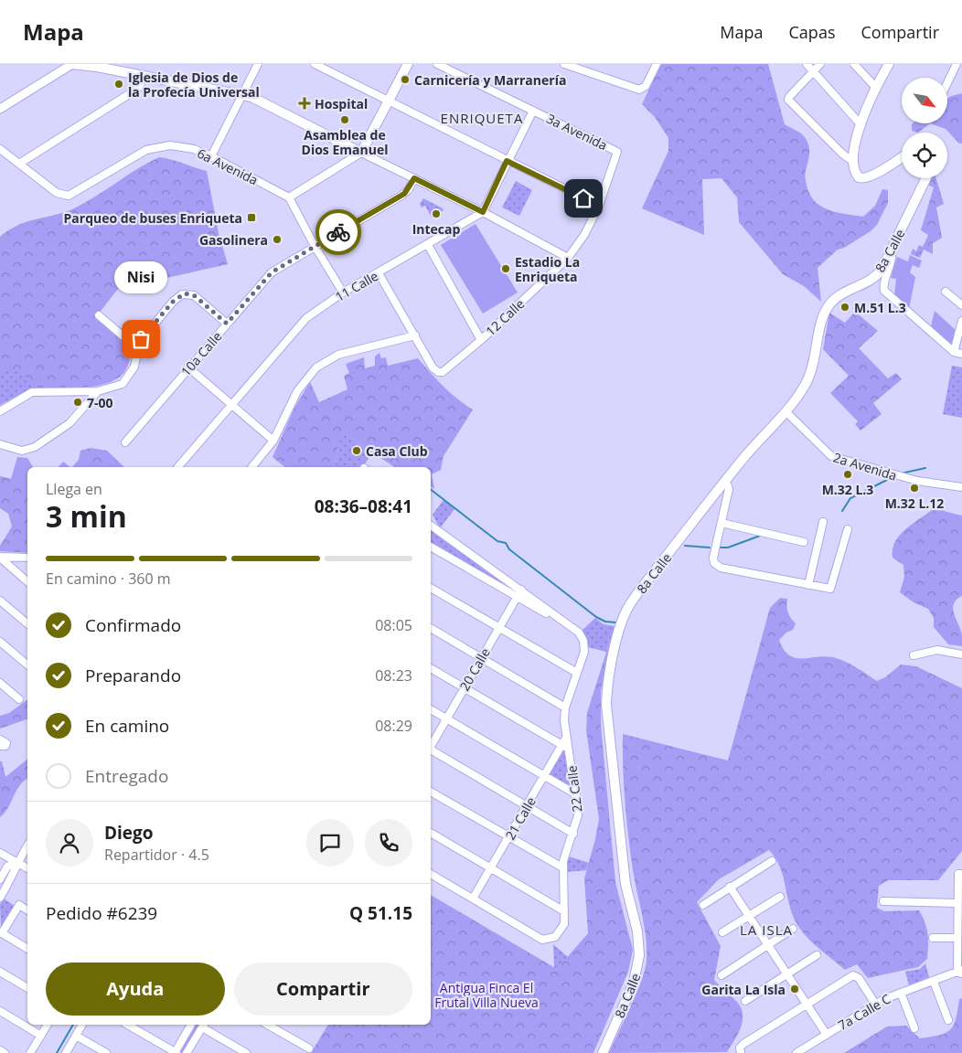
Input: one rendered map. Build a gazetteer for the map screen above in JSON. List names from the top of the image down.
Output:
{
  "streets": {
    "main road": ["8a Calle"],
    "street": [
      "3a Avenida",
      "6a Avenida",
      "11 Calle",
      "12 Calle",
      "10a Calle",
      "2a Avenida",
      "20 Calle",
      "22 Calle",
      "21 Calle",
      "7a Calle C"
    ]
  },
  "crossings": [
    ["3a Avenida", "12 Calle"],
    ["8a Calle", "2a Avenida"],
    ["20 Calle", "22 Calle"],
    ["22 Calle", "21 Calle"]
  ],
  "districts": ["ENRIQUETA", "LA ISLA"],
  "parks": ["Antigua Finca El Frutal Villa Nueva"],
  "places": {
    "other": [
      "Carnicería y Marranería",
      "Iglesia de Dios de la Profecía Universal",
      "Asamblea de Dios Emanuel",
      "Intecap",
      "Gasolinera",
      "Estadio La Enriqueta",
      "M.51 L.3",
      "Nisi",
      "7-00",
      "Casa Club",
      "M.32 L.3",
      "M.32 L.12",
      "Garita La Isla"
    ],
    "health": ["Hospital"],
    "transit": ["Parqueo de buses Enriqueta"]
  },
  "north": "bottom right",
  "page": {
    "header": "Mapa",
    "nav": ["Mapa", "Capas", "Compartir"],
    "bubble": "Nisi",
    "heading": ["3 min", "Llega en", "08:36–08:41"],
    "panel": [
      "Diego",
      "Repartidor · 4.5",
      "Pedido #6239",
      "Q 51.15"
    ],
    "bar": "En camino · 360 m",
    "list": [
      ["Confirmado", "08:05"],
      ["Preparando", "08:23"],
      ["En camino", "08:29"],
      "Entregado"
    ],
    "buttons": ["Ayuda", "Compartir"]
  }
}
